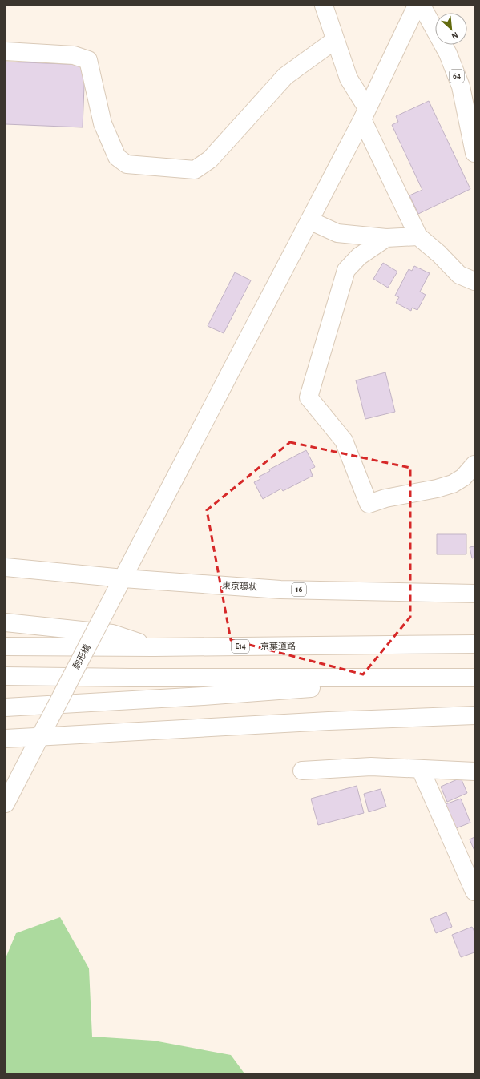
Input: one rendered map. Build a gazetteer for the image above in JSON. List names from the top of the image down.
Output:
{
  "streets": {
    "main road": [
      "64",
      "東京環状",
      "16",
      "E14",
      "京葉道路",
      "駒形橋"
    ]
  },
  "crossings": [
    ["東京環状", "駒形橋"]
  ],
  "north": "bottom right"
}
